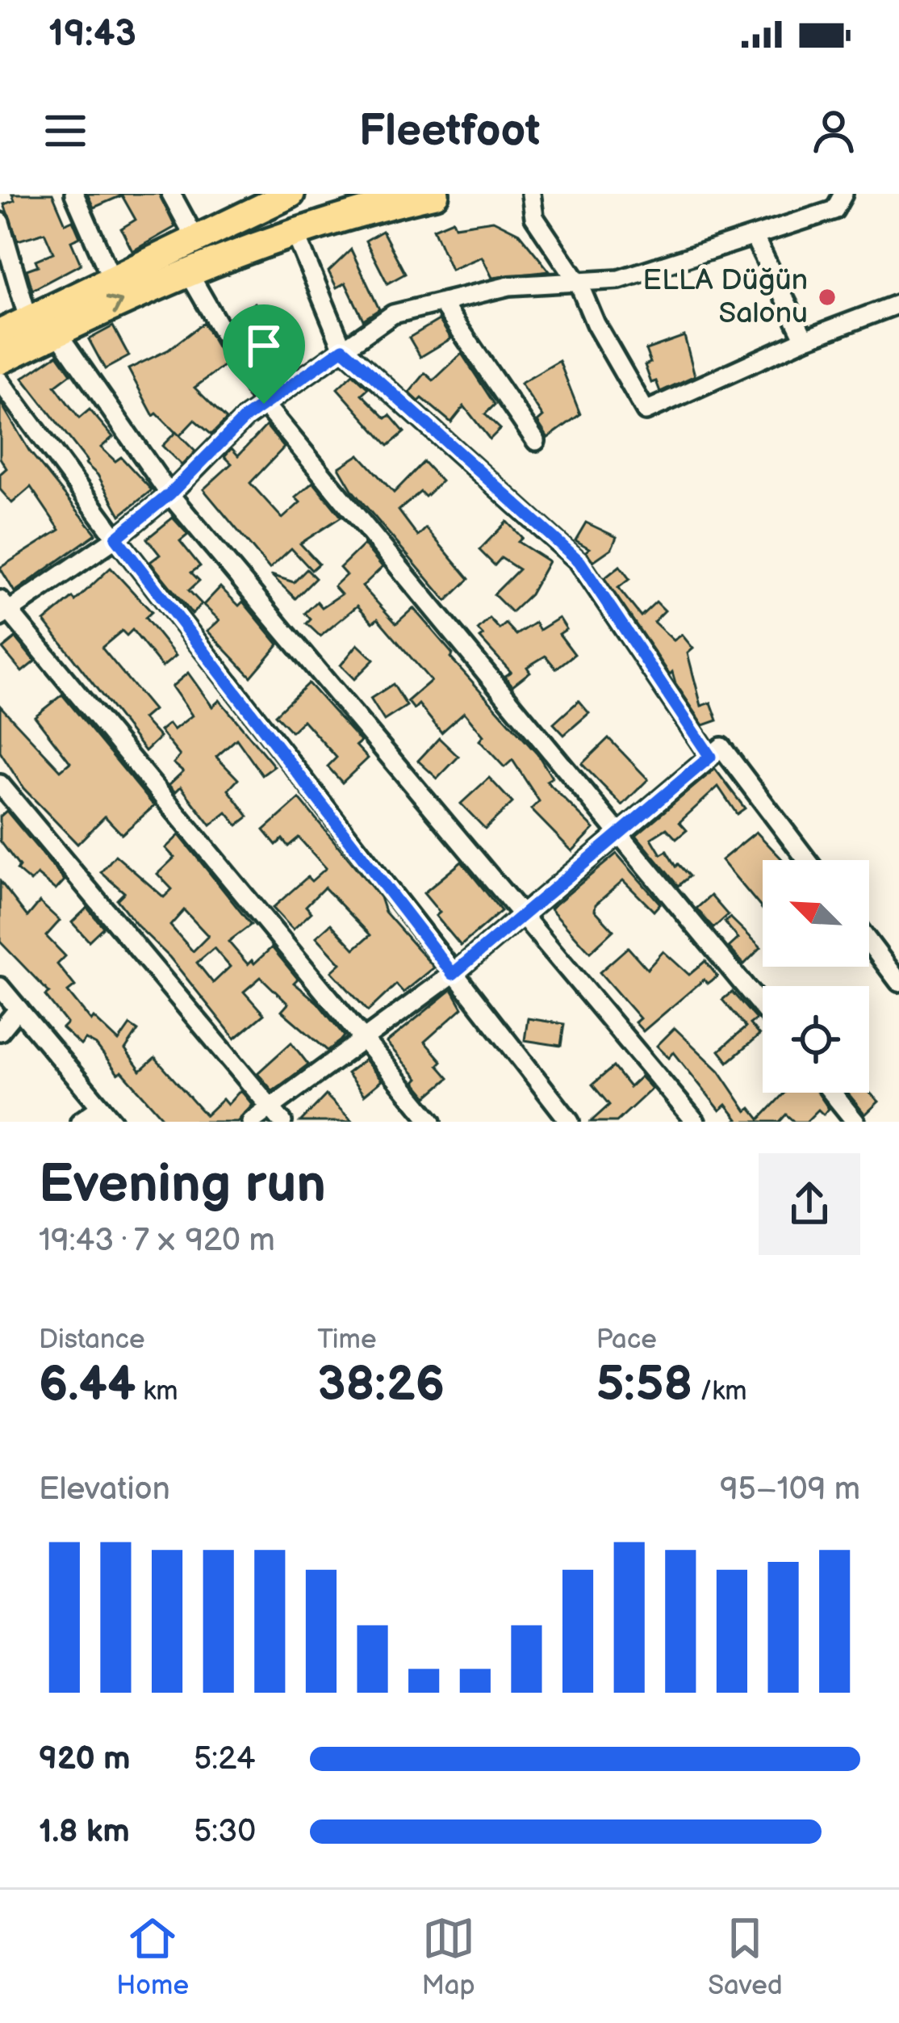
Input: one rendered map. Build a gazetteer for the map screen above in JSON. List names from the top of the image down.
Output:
{
  "places": ["ELLA Düğün Salonu"],
  "north": "top left",
  "page": {
    "status": "19:43",
    "header": "Fleetfoot",
    "heading": ["Evening run", "19:43 · 7 × 920 m"],
    "stats": [
      ["Distance", "6.44 km"],
      ["Time", "38:26"],
      ["Pace", "5:58 /km"]
    ],
    "chart": ["Elevation", "95–109 m"],
    "list": [
      {
        "name": "920 m",
        "note": "5:24"
      },
      {
        "name": "1.8 km",
        "note": "5:30"
      }
    ],
    "tabs": ["Home", "Map", "Saved"]
  }
}
